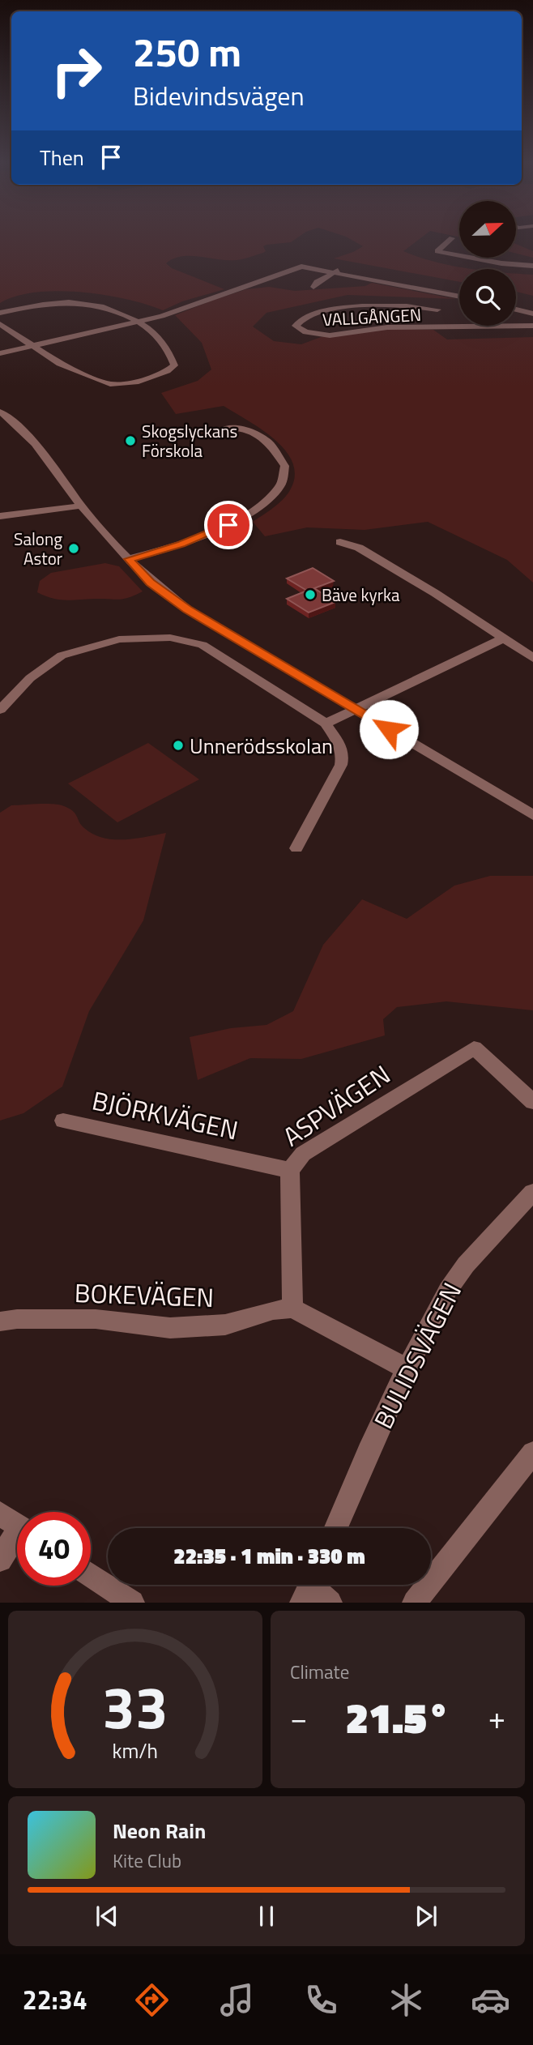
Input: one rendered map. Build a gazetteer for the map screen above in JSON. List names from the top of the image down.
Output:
{
  "streets": {
    "street": [
      "VALLGÅNGEN",
      "ASPVÄGEN",
      "BJÖRKVÄGEN",
      "BOKEVÄGEN",
      "BULIDSVÄGEN"
    ]
  },
  "crossings": [
    ["ASPVÄGEN", "BJÖRKVÄGEN"],
    ["ASPVÄGEN", "BOKEVÄGEN"]
  ],
  "places": [
    "Skogslyckans Förskola",
    "Salong Astor",
    "Bäve kyrka",
    "Unnerödsskolan"
  ],
  "north": "right",
  "page": {
    "turn": ["250 m", "Bidevindsvägen"],
    "then": "Then",
    "limit": "40",
    "trip": "22:35 · 1 min · 330 m",
    "tile": "Climate",
    "heat": ["−", "21.5°", "+"],
    "song": ["Neon Rain", "Kite Club"],
    "tabs": "22:34",
    "gauge": ["33", "km/h"]
  }
}
